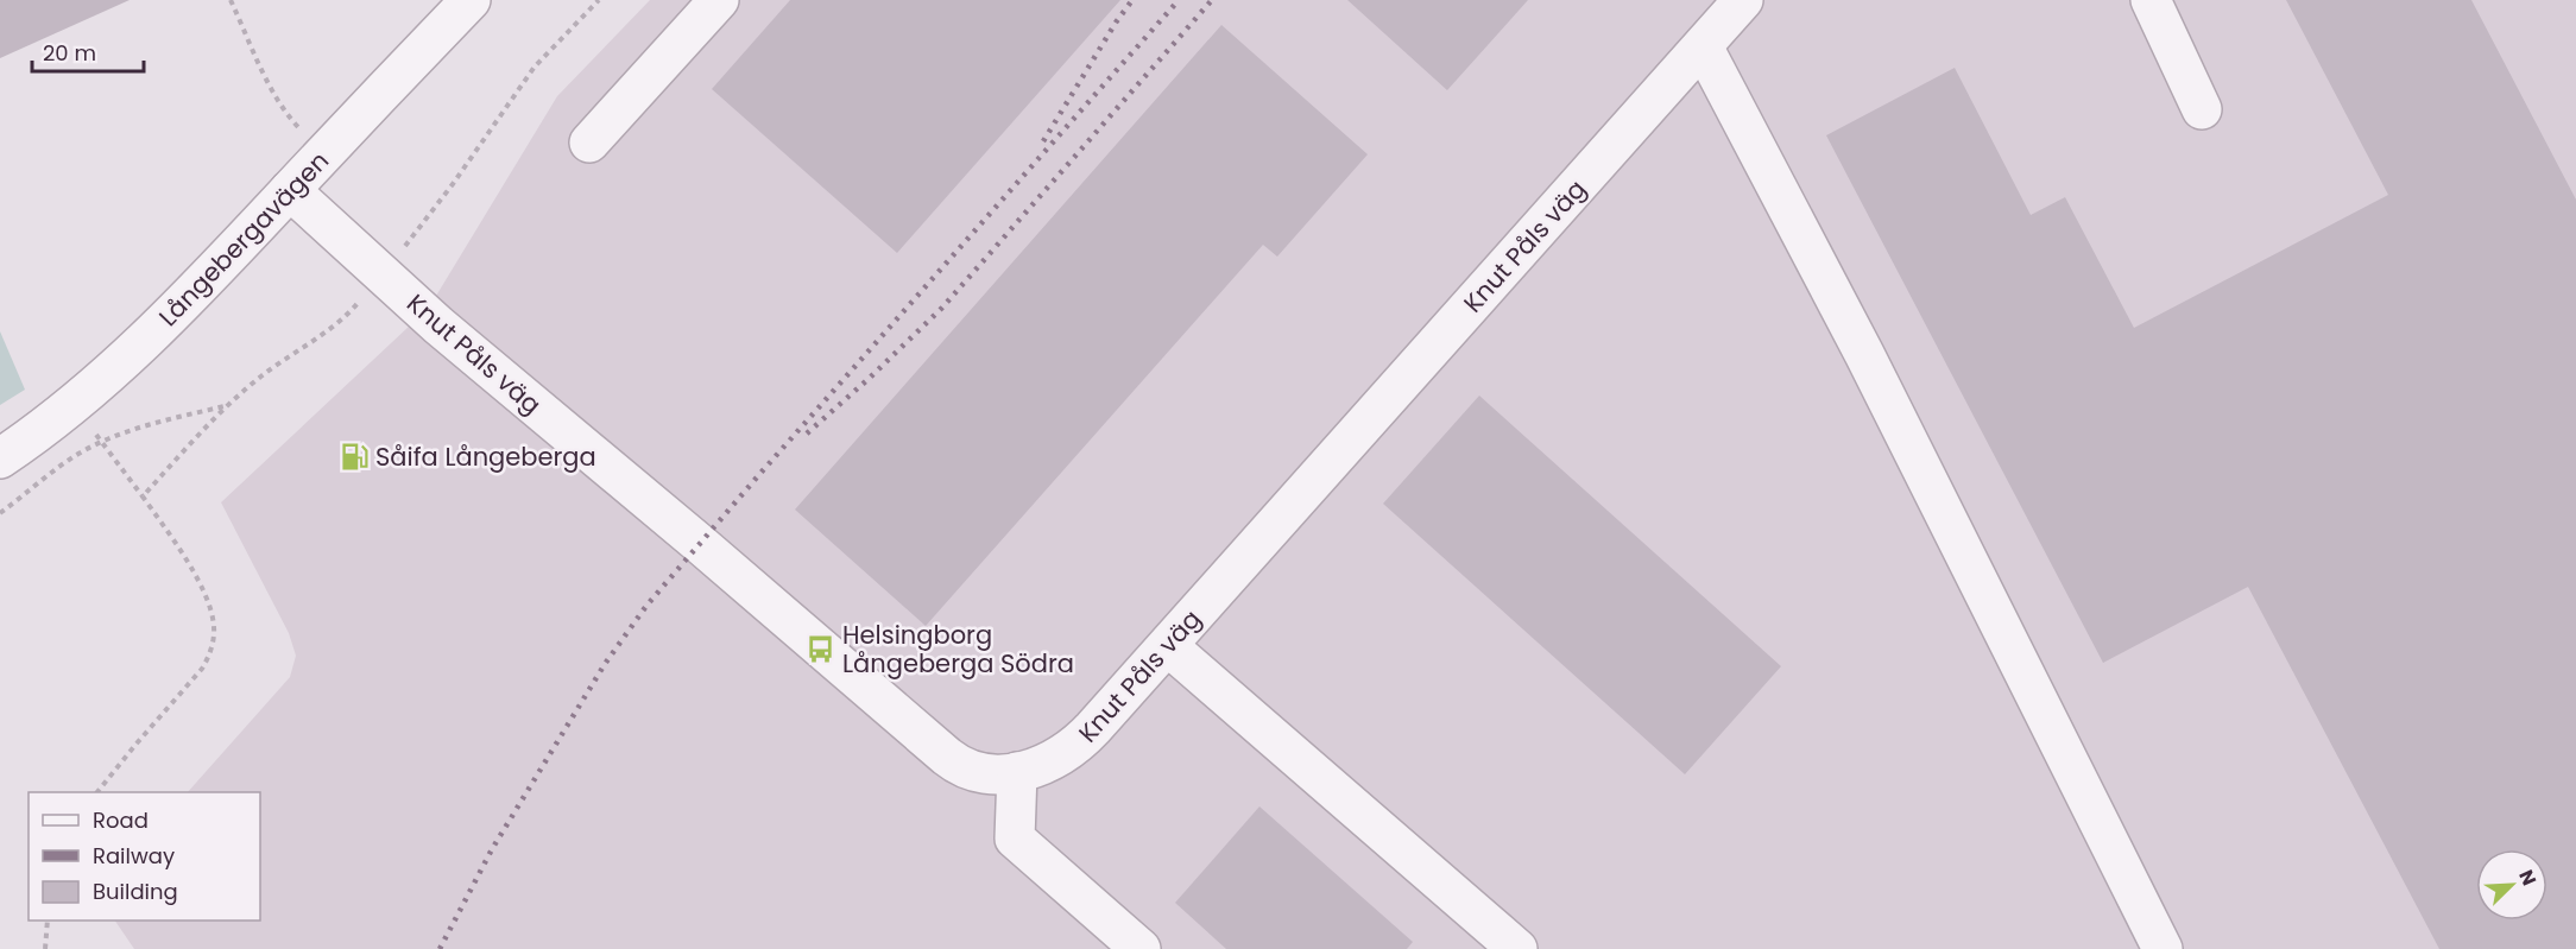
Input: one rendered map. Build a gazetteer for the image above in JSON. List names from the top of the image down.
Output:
{
  "streets": {
    "street": ["Långebergavägen", "Knut Påls väg"]
  },
  "crossings": [
    ["Långebergavägen", "Knut Påls väg"]
  ],
  "places": {
    "fuel station": ["Såifa Långeberga"],
    "bus stop": ["Helsingborg Långeberga Södra"]
  },
  "legend": ["Road", "Railway", "Building"],
  "scale_bar": "20 m",
  "north": "top right"
}
